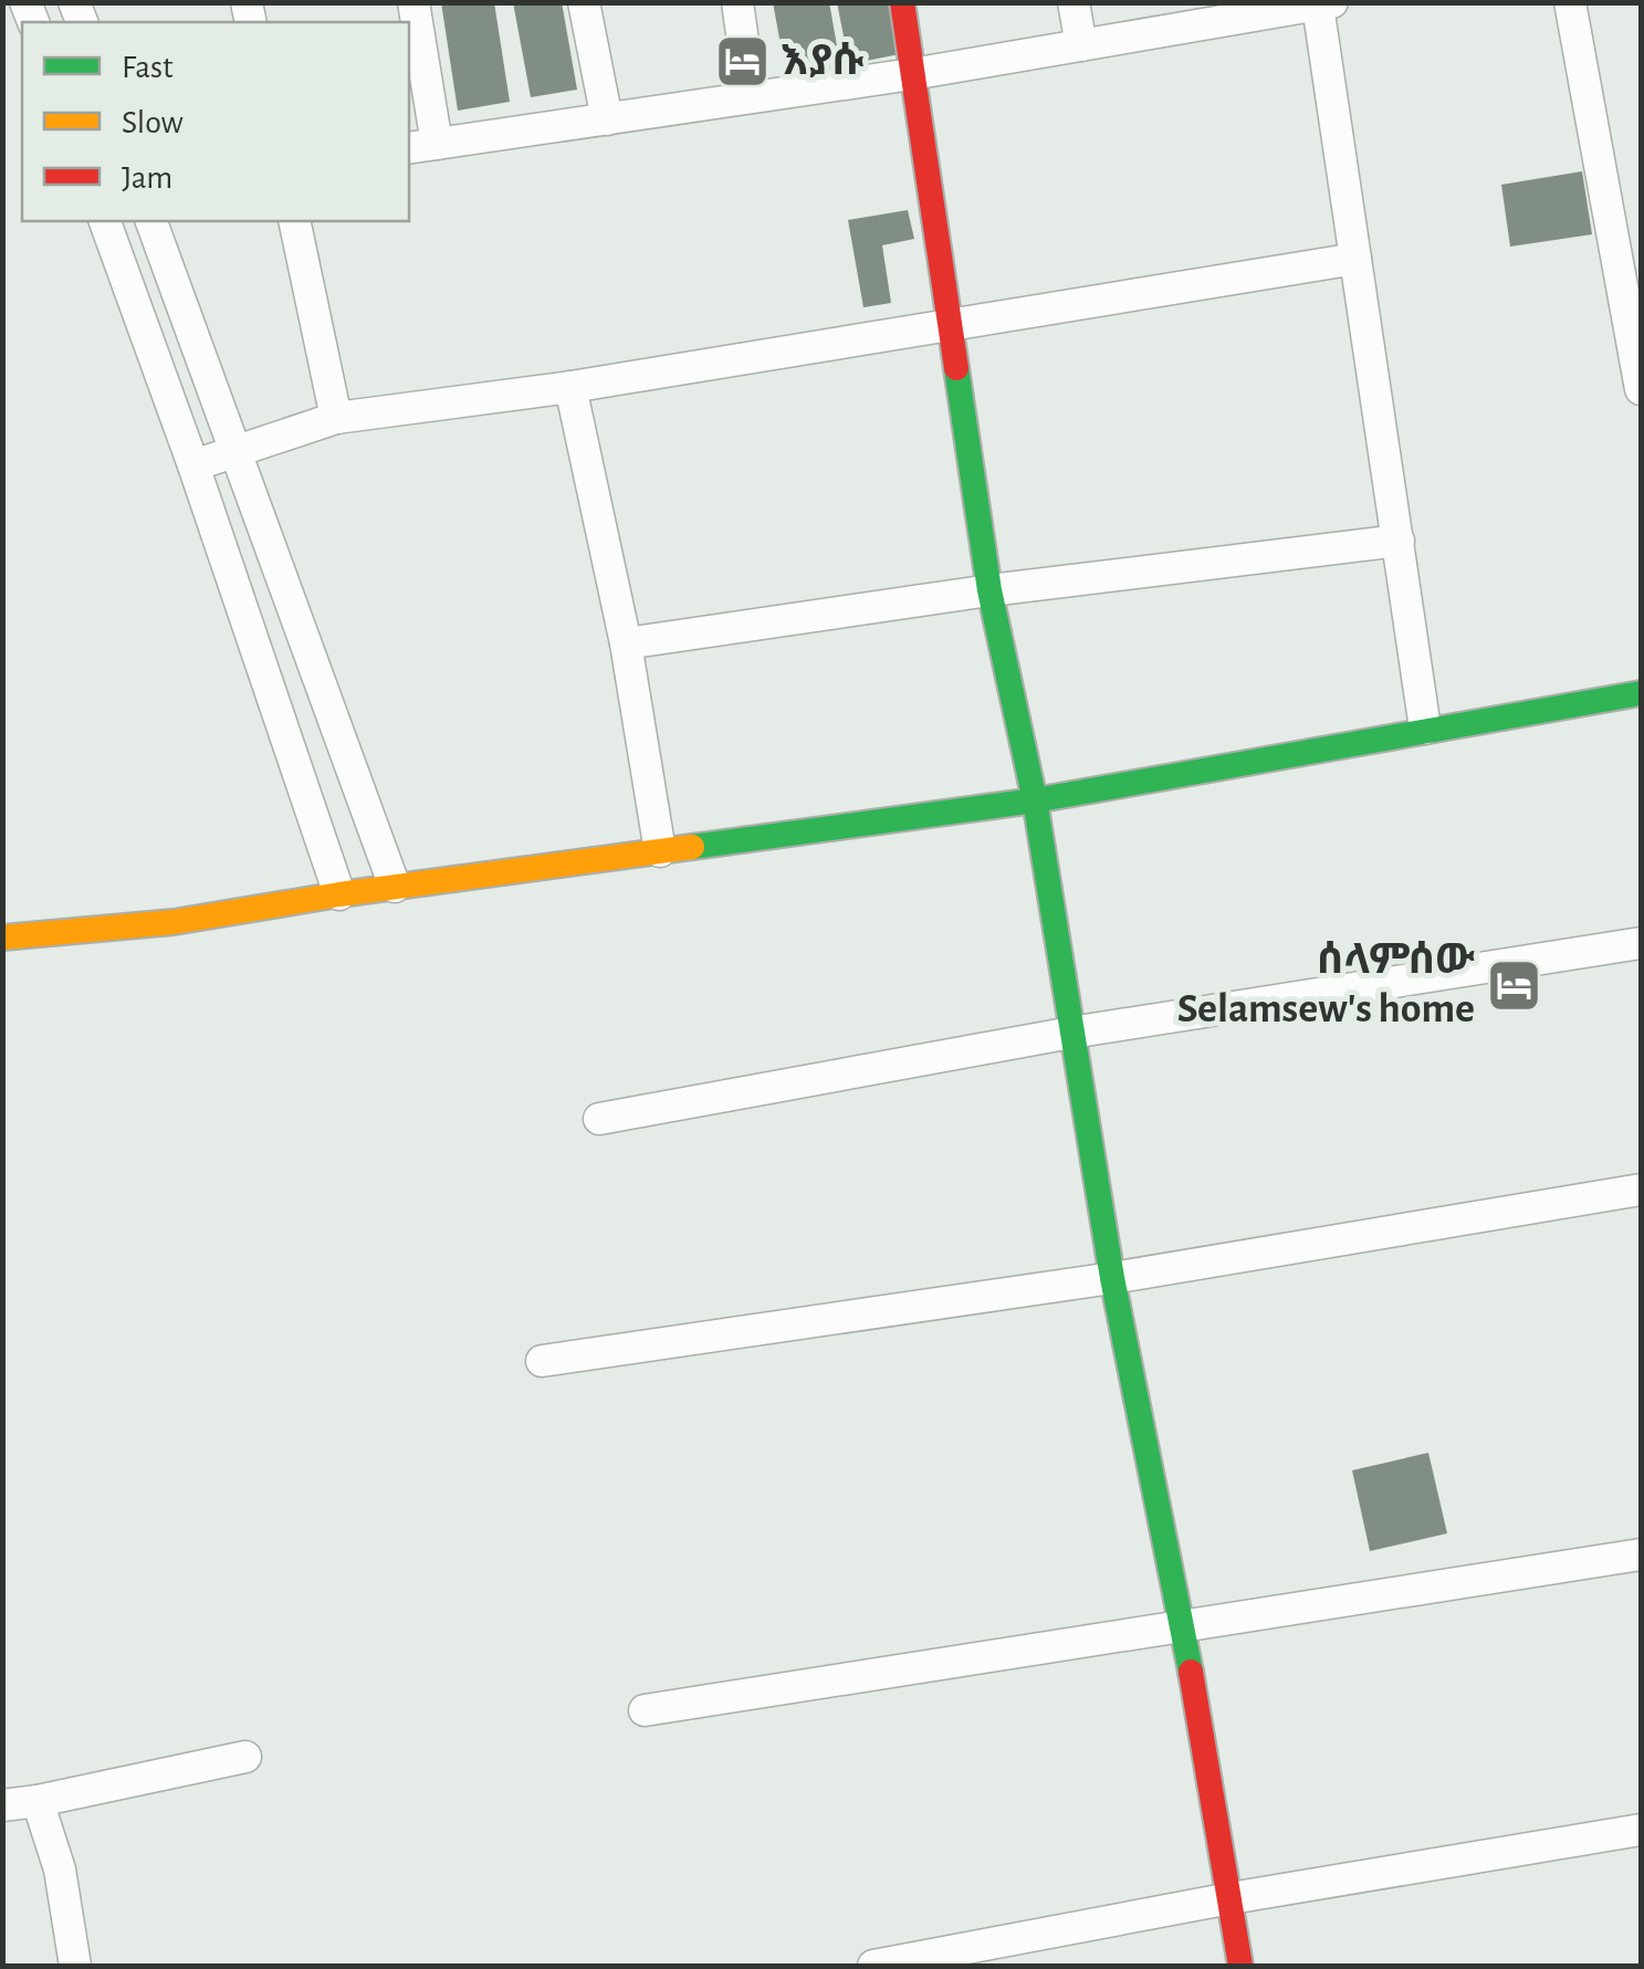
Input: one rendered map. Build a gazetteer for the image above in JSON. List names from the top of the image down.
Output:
{
  "places": {
    "hotel": ["እያሱ", "ሰላምሰው Selamsew's home"]
  },
  "legend": ["Fast", "Slow", "Jam"]
}
